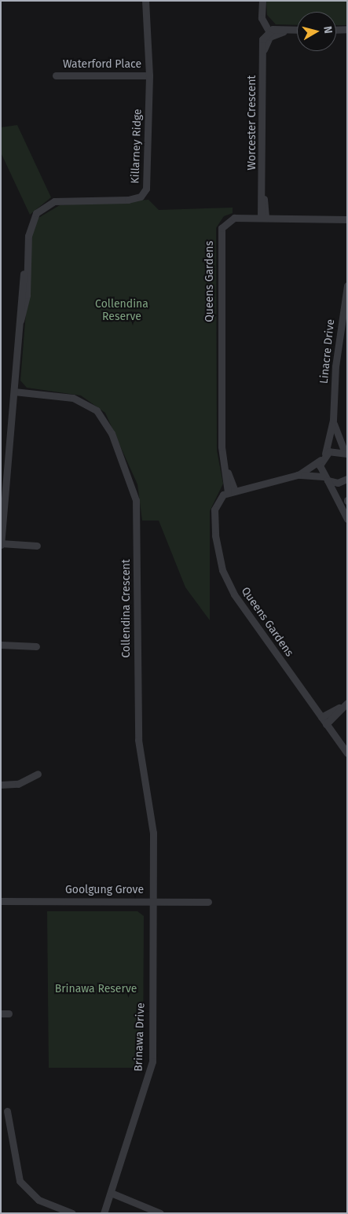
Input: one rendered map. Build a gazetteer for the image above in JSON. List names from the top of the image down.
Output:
{
  "streets": {
    "street": [
      "Waterford Place",
      "Worcester Crescent",
      "Killarney Ridge",
      "Queens Gardens",
      "Linacre Drive",
      "Collendina Crescent",
      "Goolgung Grove",
      "Brinawa Drive"
    ]
  },
  "crossings": [
    ["Waterford Place", "Killarney Ridge"],
    ["Worcester Crescent", "Queens Gardens"],
    ["Collendina Crescent", "Goolgung Grove"],
    ["Collendina Crescent", "Brinawa Drive"],
    ["Goolgung Grove", "Brinawa Drive"]
  ],
  "parks": ["Collendina Reserve", "Brinawa Reserve"],
  "north": "right"
}
